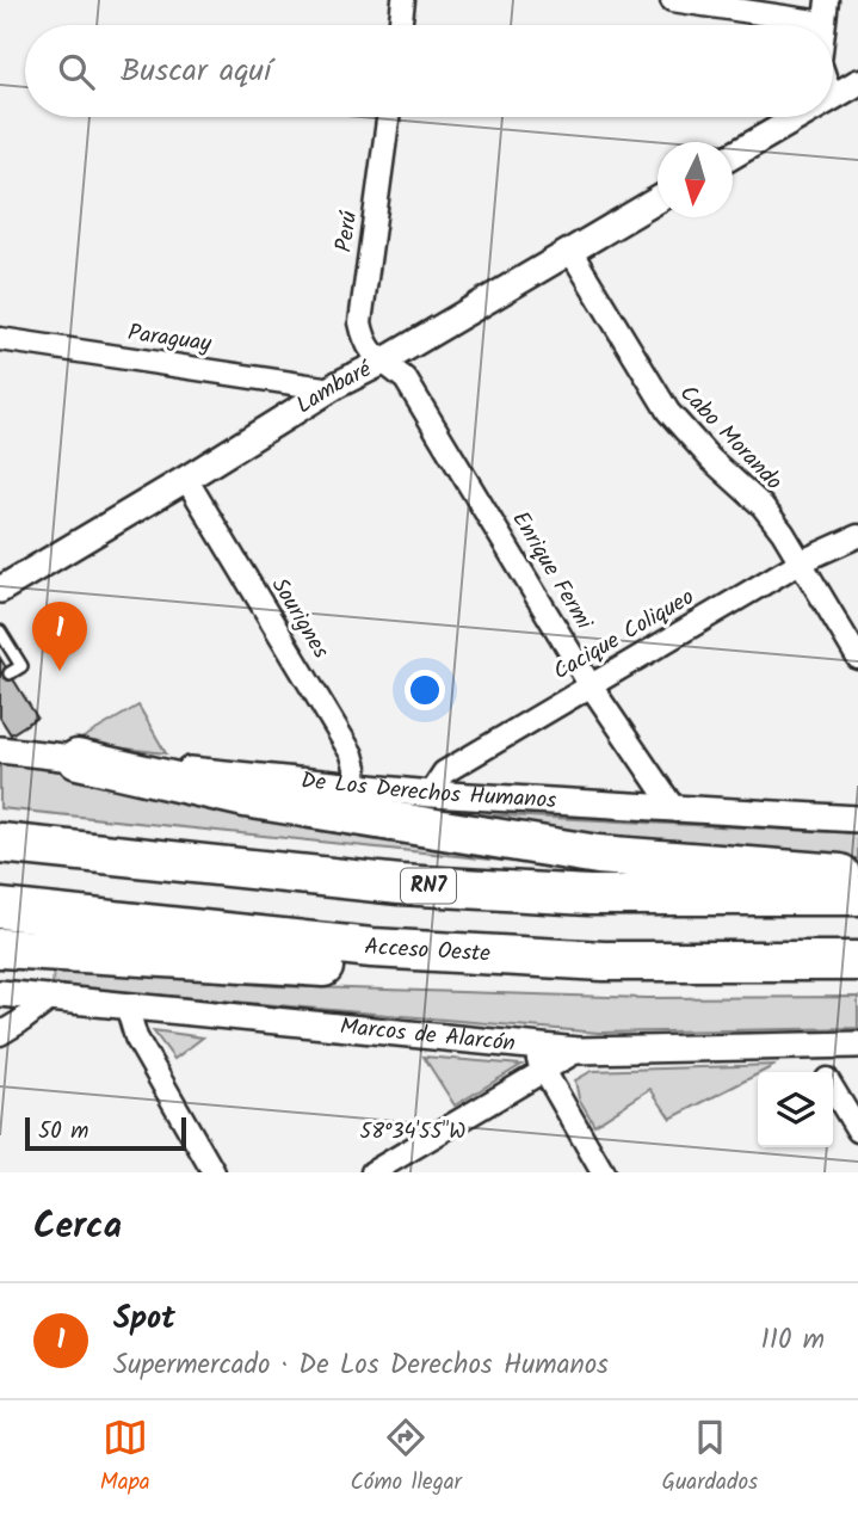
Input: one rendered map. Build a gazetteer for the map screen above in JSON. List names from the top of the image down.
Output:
{
  "streets": {
    "highway": ["RN7", "Acceso Oeste"],
    "street": [
      "Perú",
      "Paraguay",
      "Lambaré",
      "Cabo Morando",
      "Enrique Fermi",
      "Sourignes",
      "Cacique Coliqueo",
      "De Los Derechos Humanos",
      "Marcos de Alarcón"
    ]
  },
  "crossings": [
    ["Perú", "Lambaré"],
    ["Perú", "Enrique Fermi"],
    ["Paraguay", "Lambaré"],
    ["Lambaré", "Cabo Morando"],
    ["Lambaré", "Enrique Fermi"],
    ["Lambaré", "Sourignes"],
    ["Cabo Morando", "Cacique Coliqueo"],
    ["Enrique Fermi", "Cacique Coliqueo"],
    ["Enrique Fermi", "De Los Derechos Humanos"],
    ["Sourignes", "De Los Derechos Humanos"],
    ["Cacique Coliqueo", "De Los Derechos Humanos"]
  ],
  "scale_bar": "50 m",
  "north": "bottom",
  "page": {
    "search": "Buscar aquí",
    "pins": "1",
    "scale": "50 m",
    "heading": "Cerca",
    "list": [
      {
        "mark": "1",
        "name": "Spot",
        "note": "Supermercado · De Los Derechos Humanos",
        "value": "110 m"
      }
    ],
    "nav": ["Mapa", "Cómo llegar", "Guardados"]
  },
  "coordinates": ["58°34'55\"W"]
}
